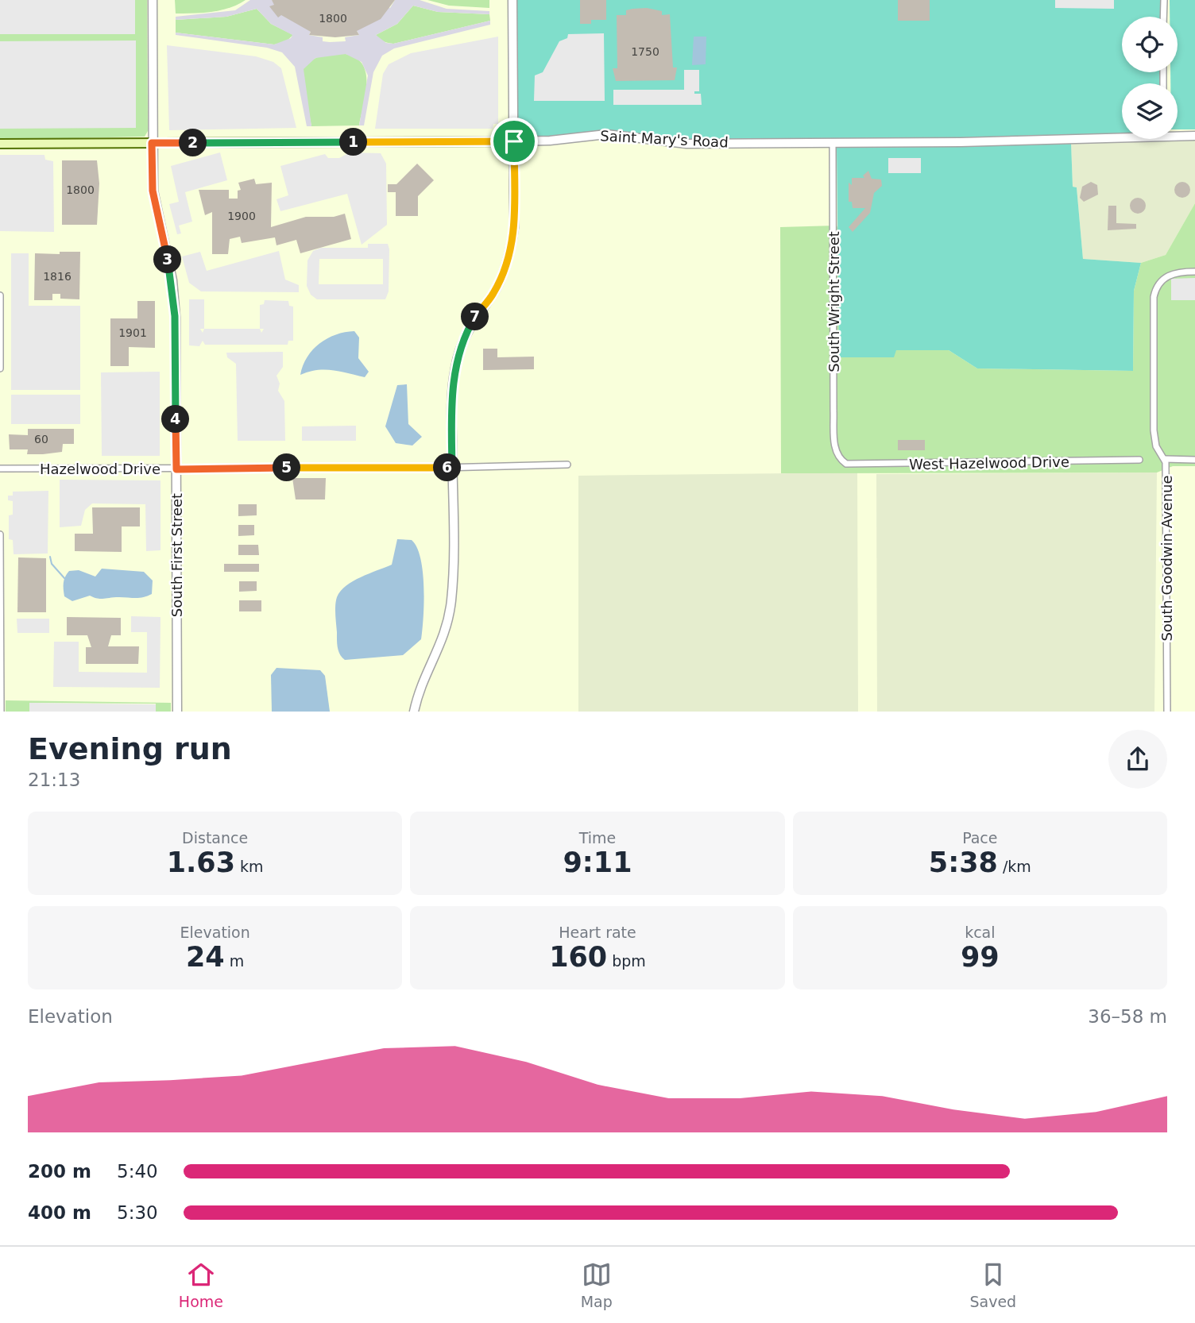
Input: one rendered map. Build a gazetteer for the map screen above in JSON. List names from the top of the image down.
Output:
{
  "streets": {
    "main road": ["Saint Mary's Road"],
    "street": [
      "South Wright Street",
      "West Hazelwood Drive",
      "Hazelwood Drive",
      "South First Street",
      "South Goodwin Avenue"
    ]
  },
  "crossings": [
    ["Saint Mary's Road", "South Wright Street"],
    ["Saint Mary's Road", "South First Street"],
    ["South Wright Street", "West Hazelwood Drive"],
    ["Hazelwood Drive", "South First Street"]
  ],
  "house_numbers": [
    "1800",
    "1750",
    "1800",
    "1900",
    "1816",
    "1901",
    "60"
  ],
  "page": {
    "pins": [
      "1",
      "2",
      "3",
      "7",
      "4",
      "5",
      "6"
    ],
    "heading": ["Evening run", "21:13"],
    "stats": [
      ["Distance", "1.63 km"],
      ["Time", "9:11"],
      ["Pace", "5:38 /km"],
      ["Elevation", "24 m"],
      ["Heart rate", "160 bpm"],
      ["kcal", "99"]
    ],
    "chart": ["Elevation", "36–58 m"],
    "list": [
      {
        "name": "200 m",
        "note": "5:40"
      },
      {
        "name": "400 m",
        "note": "5:30"
      }
    ],
    "tabs": ["Home", "Map", "Saved"]
  }
}
